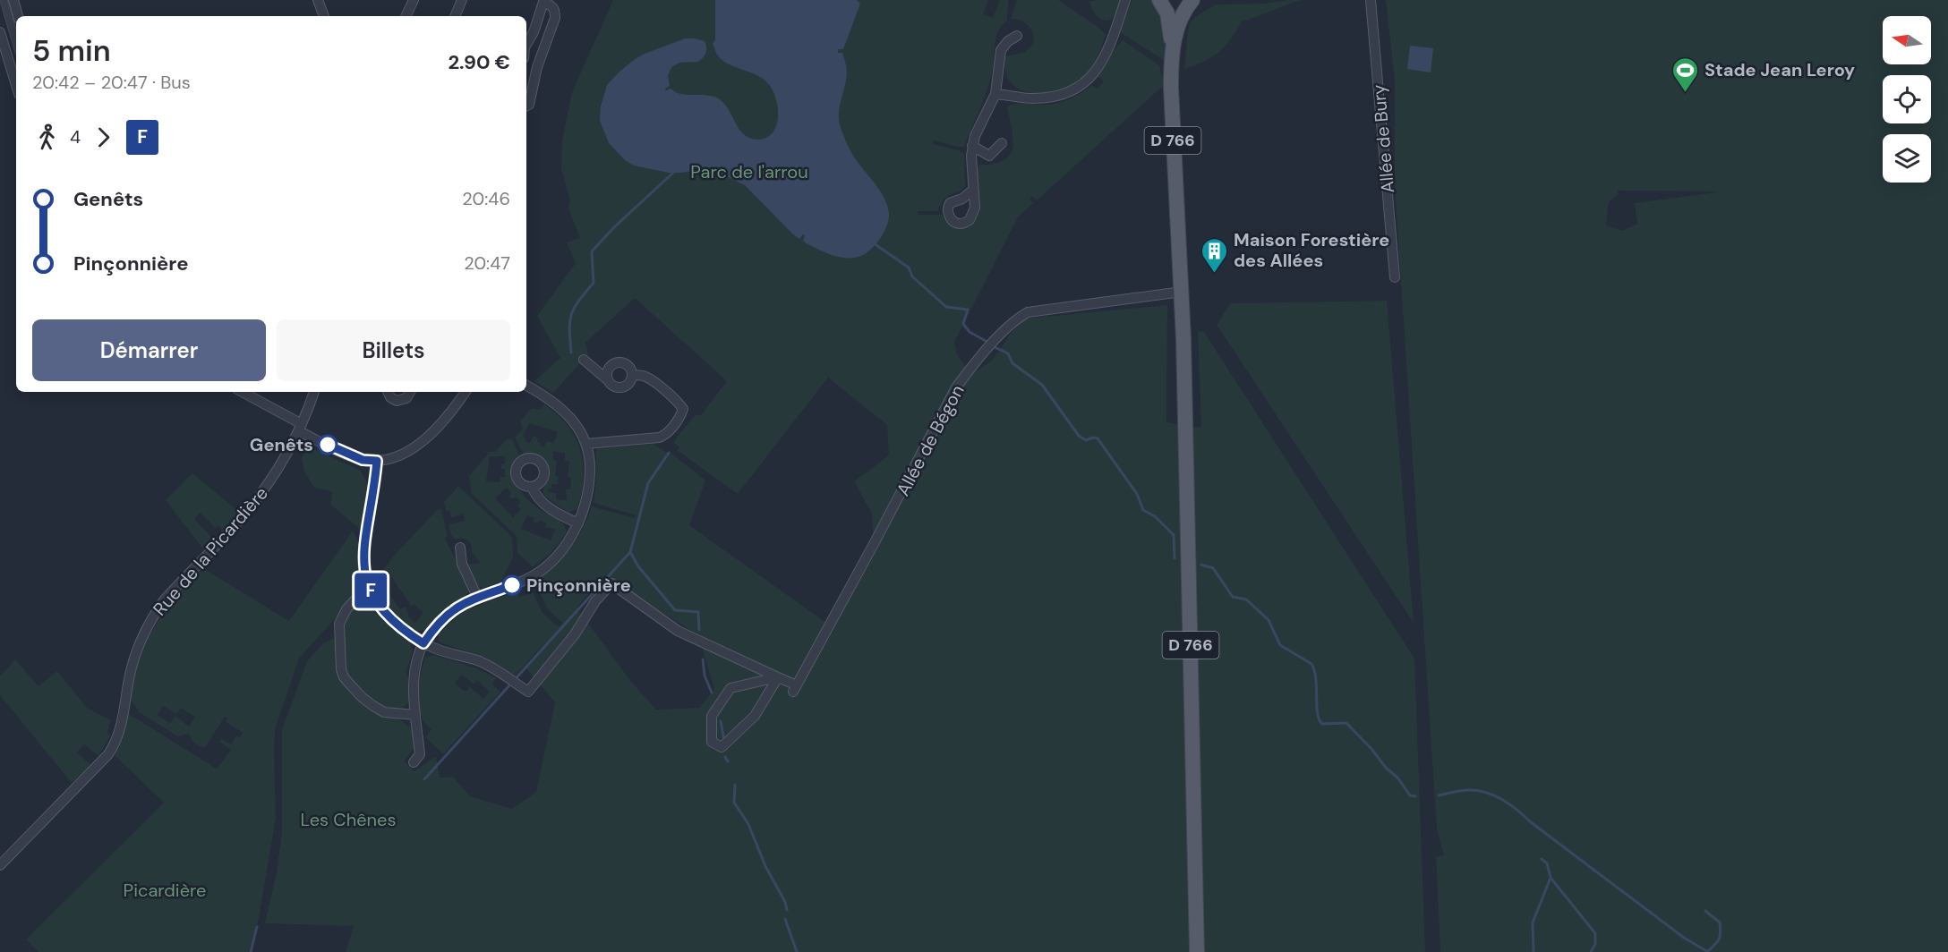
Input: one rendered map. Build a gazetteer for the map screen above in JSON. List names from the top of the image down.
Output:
{
  "streets": {
    "main road": ["D 766"],
    "street": ["Allée de Bury", "Allée de Bégon", "Rue de la Picardière"]
  },
  "crossings": [
    ["D 766", "Allée de Bégon"]
  ],
  "parks": ["Parc de l'arrou", "Les Chênes", "Picardière"],
  "places": {
    "sports": ["Stade Jean Leroy"],
    "building": ["Maison Forestière des Allées"],
    "other": ["Genêts", "Pinçonnière"]
  },
  "lines": ["bus line F"],
  "north": "left",
  "page": {
    "on_map": "F",
    "heading": ["5 min", "20:42 – 20:47 · Bus", "2.90 €"],
    "legs": ["4", "F"],
    "list": [
      {
        "name": "Genêts",
        "value": "20:46"
      },
      {
        "name": "Pinçonnière",
        "value": "20:47"
      }
    ],
    "buttons": ["Démarrer", "Billets"]
  }
}
